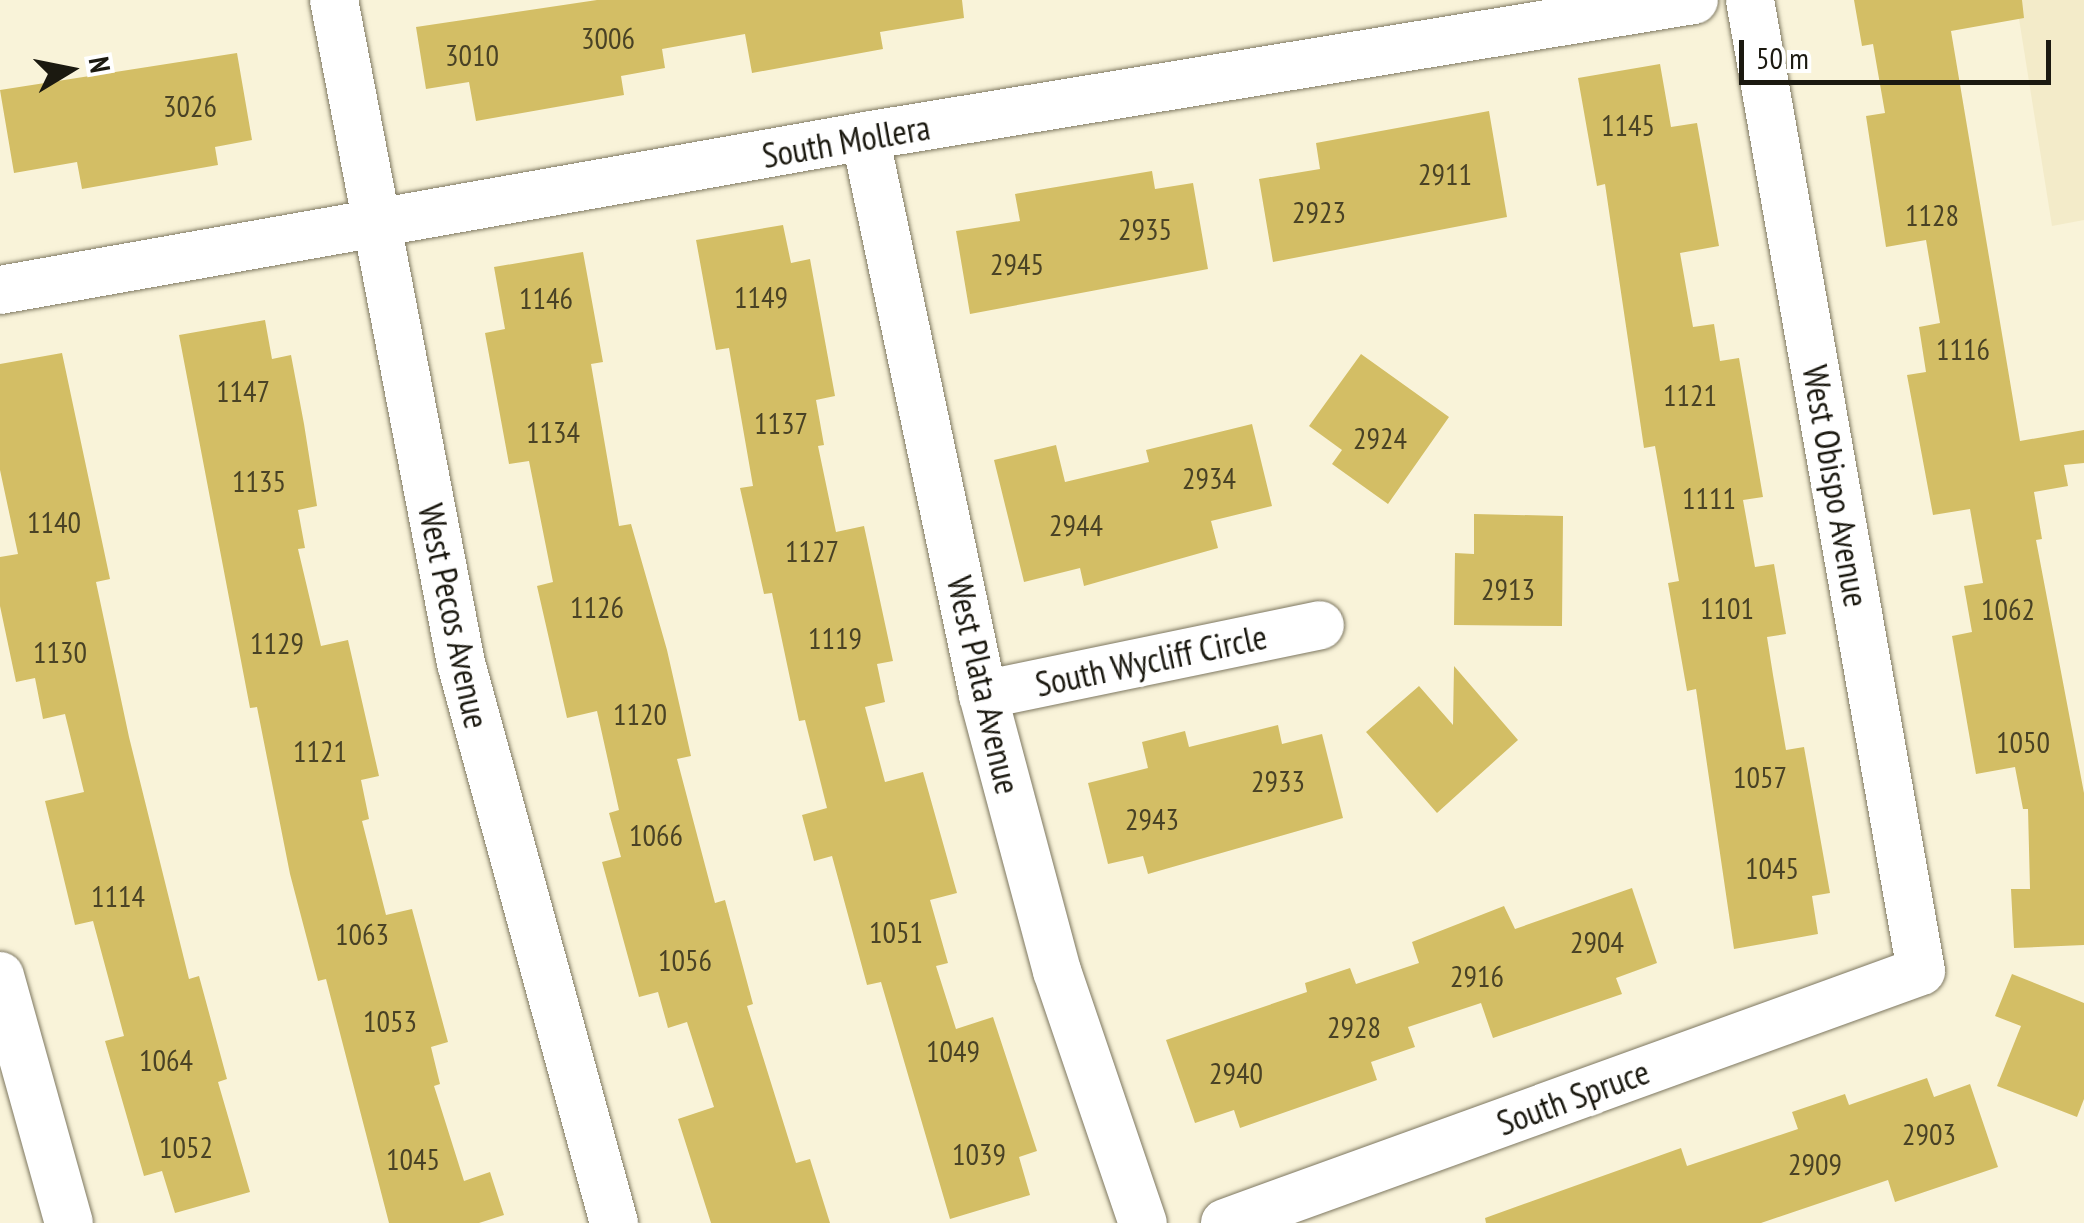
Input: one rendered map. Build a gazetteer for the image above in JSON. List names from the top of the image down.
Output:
{
  "streets": {
    "street": [
      "South Mollera",
      "West Obispo Avenue",
      "West Pecos Avenue",
      "South Wycliff Circle",
      "West Plata Avenue",
      "South Spruce"
    ]
  },
  "crossings": [
    ["South Mollera", "West Pecos Avenue"],
    ["South Mollera", "West Plata Avenue"],
    ["West Obispo Avenue", "South Spruce"],
    ["South Wycliff Circle", "West Plata Avenue"]
  ],
  "house_numbers": [
    "3006",
    "3010",
    "3026",
    "1145",
    "2911",
    "2923",
    "1128",
    "2935",
    "2945",
    "1149",
    "1146",
    "1116",
    "1147",
    "1121",
    "1137",
    "1134",
    "2924",
    "2934",
    "1135",
    "1111",
    "1140",
    "2944",
    "1127",
    "2913",
    "1126",
    "1101",
    "1062",
    "1119",
    "1129",
    "1130",
    "1120",
    "1050",
    "1121",
    "1057",
    "2933",
    "2943",
    "1066",
    "1045",
    "1114",
    "1051",
    "1063",
    "2904",
    "1056",
    "2916",
    "1053",
    "2928",
    "1049",
    "1064",
    "2940",
    "2903",
    "1052",
    "1039",
    "1045",
    "2909"
  ],
  "scale_bar": "50 m",
  "north": "right"
}
